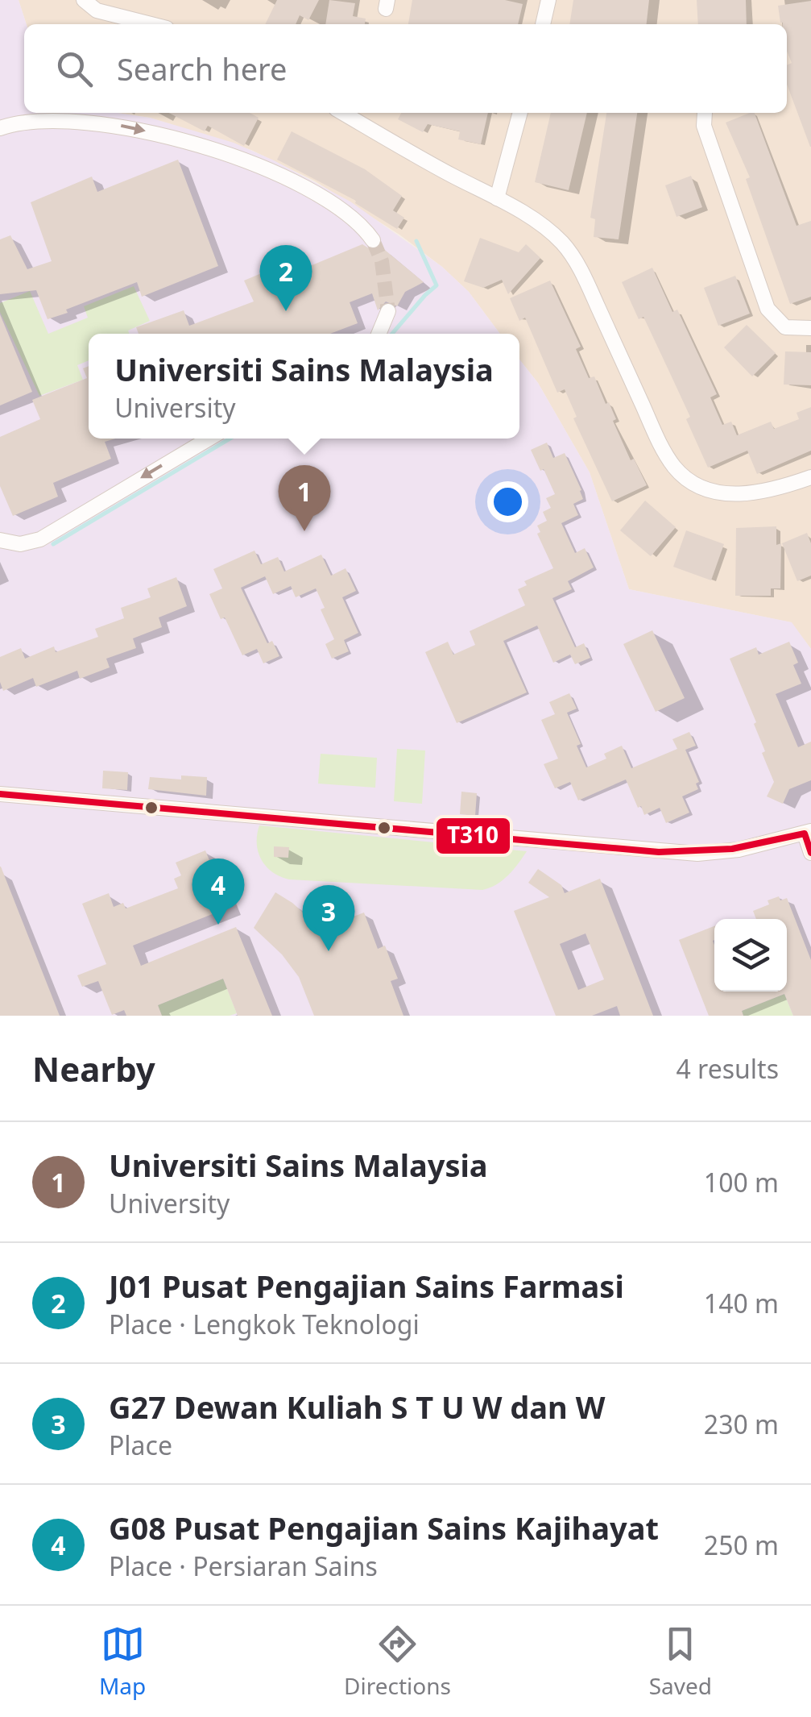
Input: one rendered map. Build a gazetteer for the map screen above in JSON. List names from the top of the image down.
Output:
{
  "lines": ["transit line T310"],
  "page": {
    "search": "Search here",
    "pins": [
      "2",
      "1",
      "4",
      "3"
    ],
    "popup": ["Universiti Sains Malaysia", "University"],
    "heading": ["Nearby", "4 results"],
    "list": [
      {
        "mark": "1",
        "name": "Universiti Sains Malaysia",
        "note": "University",
        "value": "100 m"
      },
      {
        "mark": "2",
        "name": "J01 Pusat Pengajian Sains Farmasi",
        "note": "Place · Lengkok Teknologi",
        "value": "140 m"
      },
      {
        "mark": "3",
        "name": "G27 Dewan Kuliah S T U W dan W",
        "note": "Place",
        "value": "230 m"
      },
      {
        "mark": "4",
        "name": "G08 Pusat Pengajian Sains Kajihayat",
        "note": "Place · Persiaran Sains",
        "value": "250 m"
      }
    ],
    "nav": ["Map", "Directions", "Saved"]
  }
}
